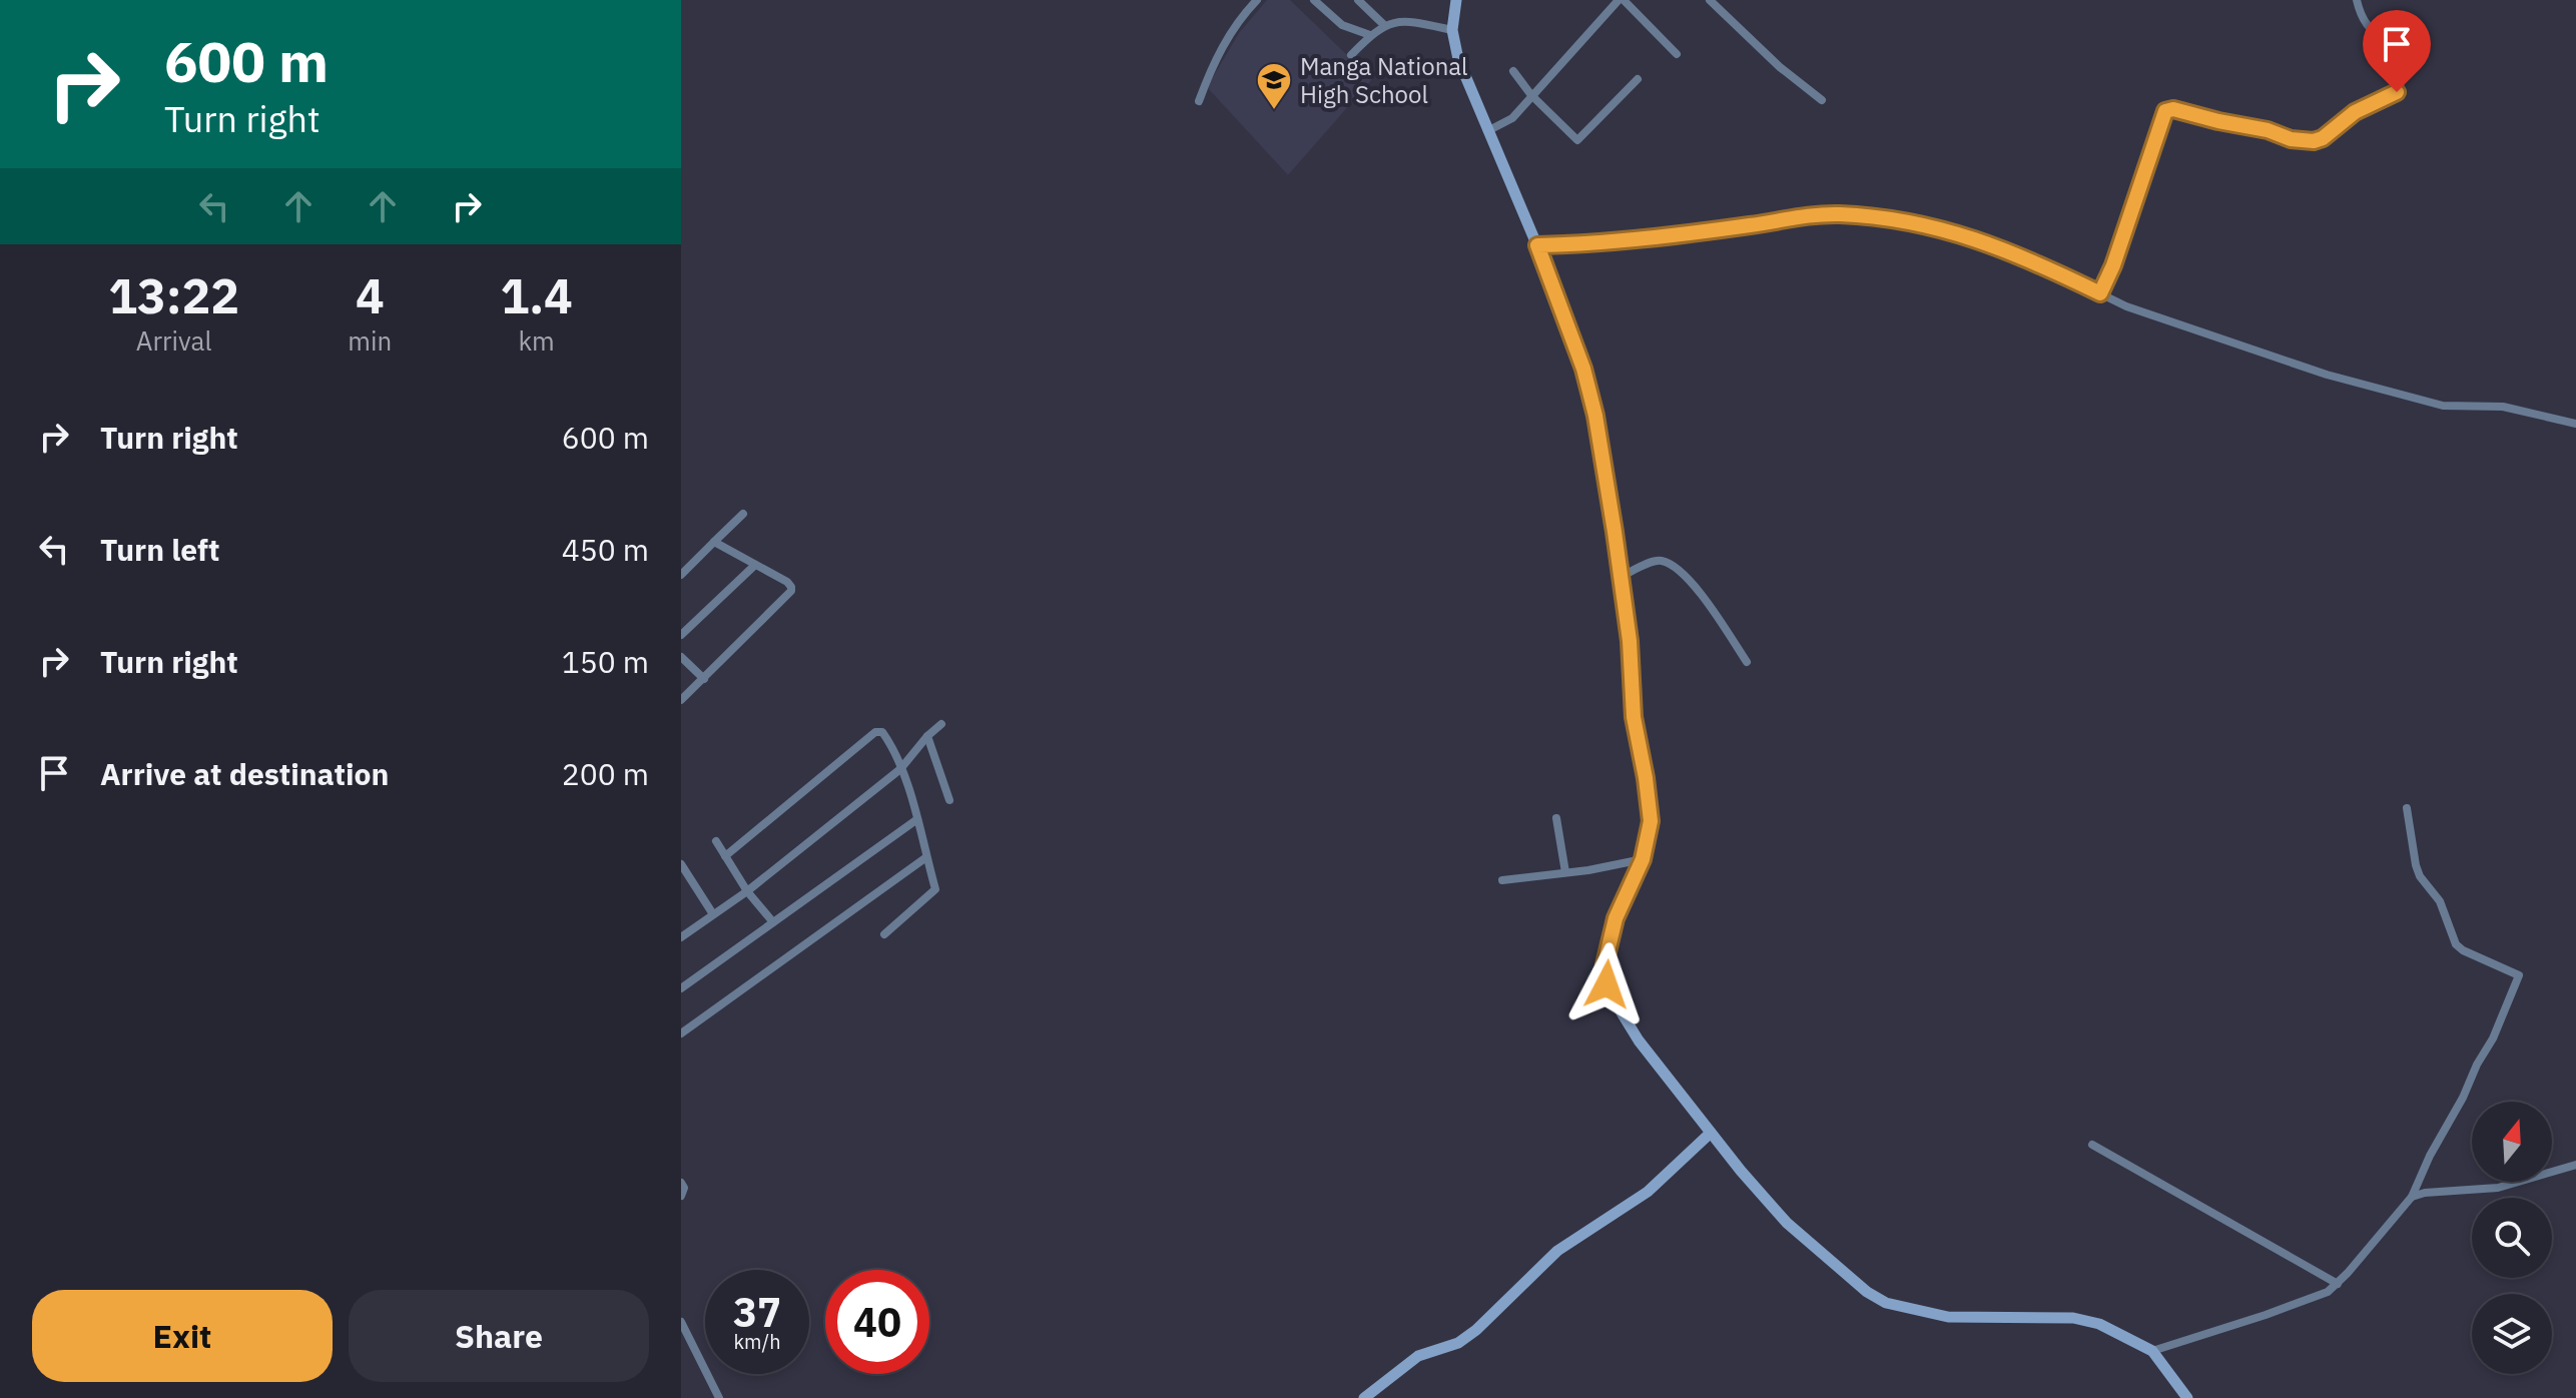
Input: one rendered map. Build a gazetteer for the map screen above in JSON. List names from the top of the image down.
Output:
{
  "places": {
    "school or university": ["Manga National High School"]
  },
  "north": "top",
  "page": {
    "turn": ["600 m", "Turn right"],
    "eta": [
      "13:22",
      "Arrival",
      "4",
      "min",
      "1.4",
      "km"
    ],
    "list": [
      {
        "name": "Turn right",
        "value": "600 m"
      },
      {
        "name": "Turn left",
        "value": "450 m"
      },
      {
        "name": "Turn right",
        "value": "150 m"
      },
      {
        "name": "Arrive at destination",
        "value": "200 m"
      }
    ],
    "speed": "37 km/h",
    "limit": "40",
    "buttons": ["Exit", "Share"]
  }
}
